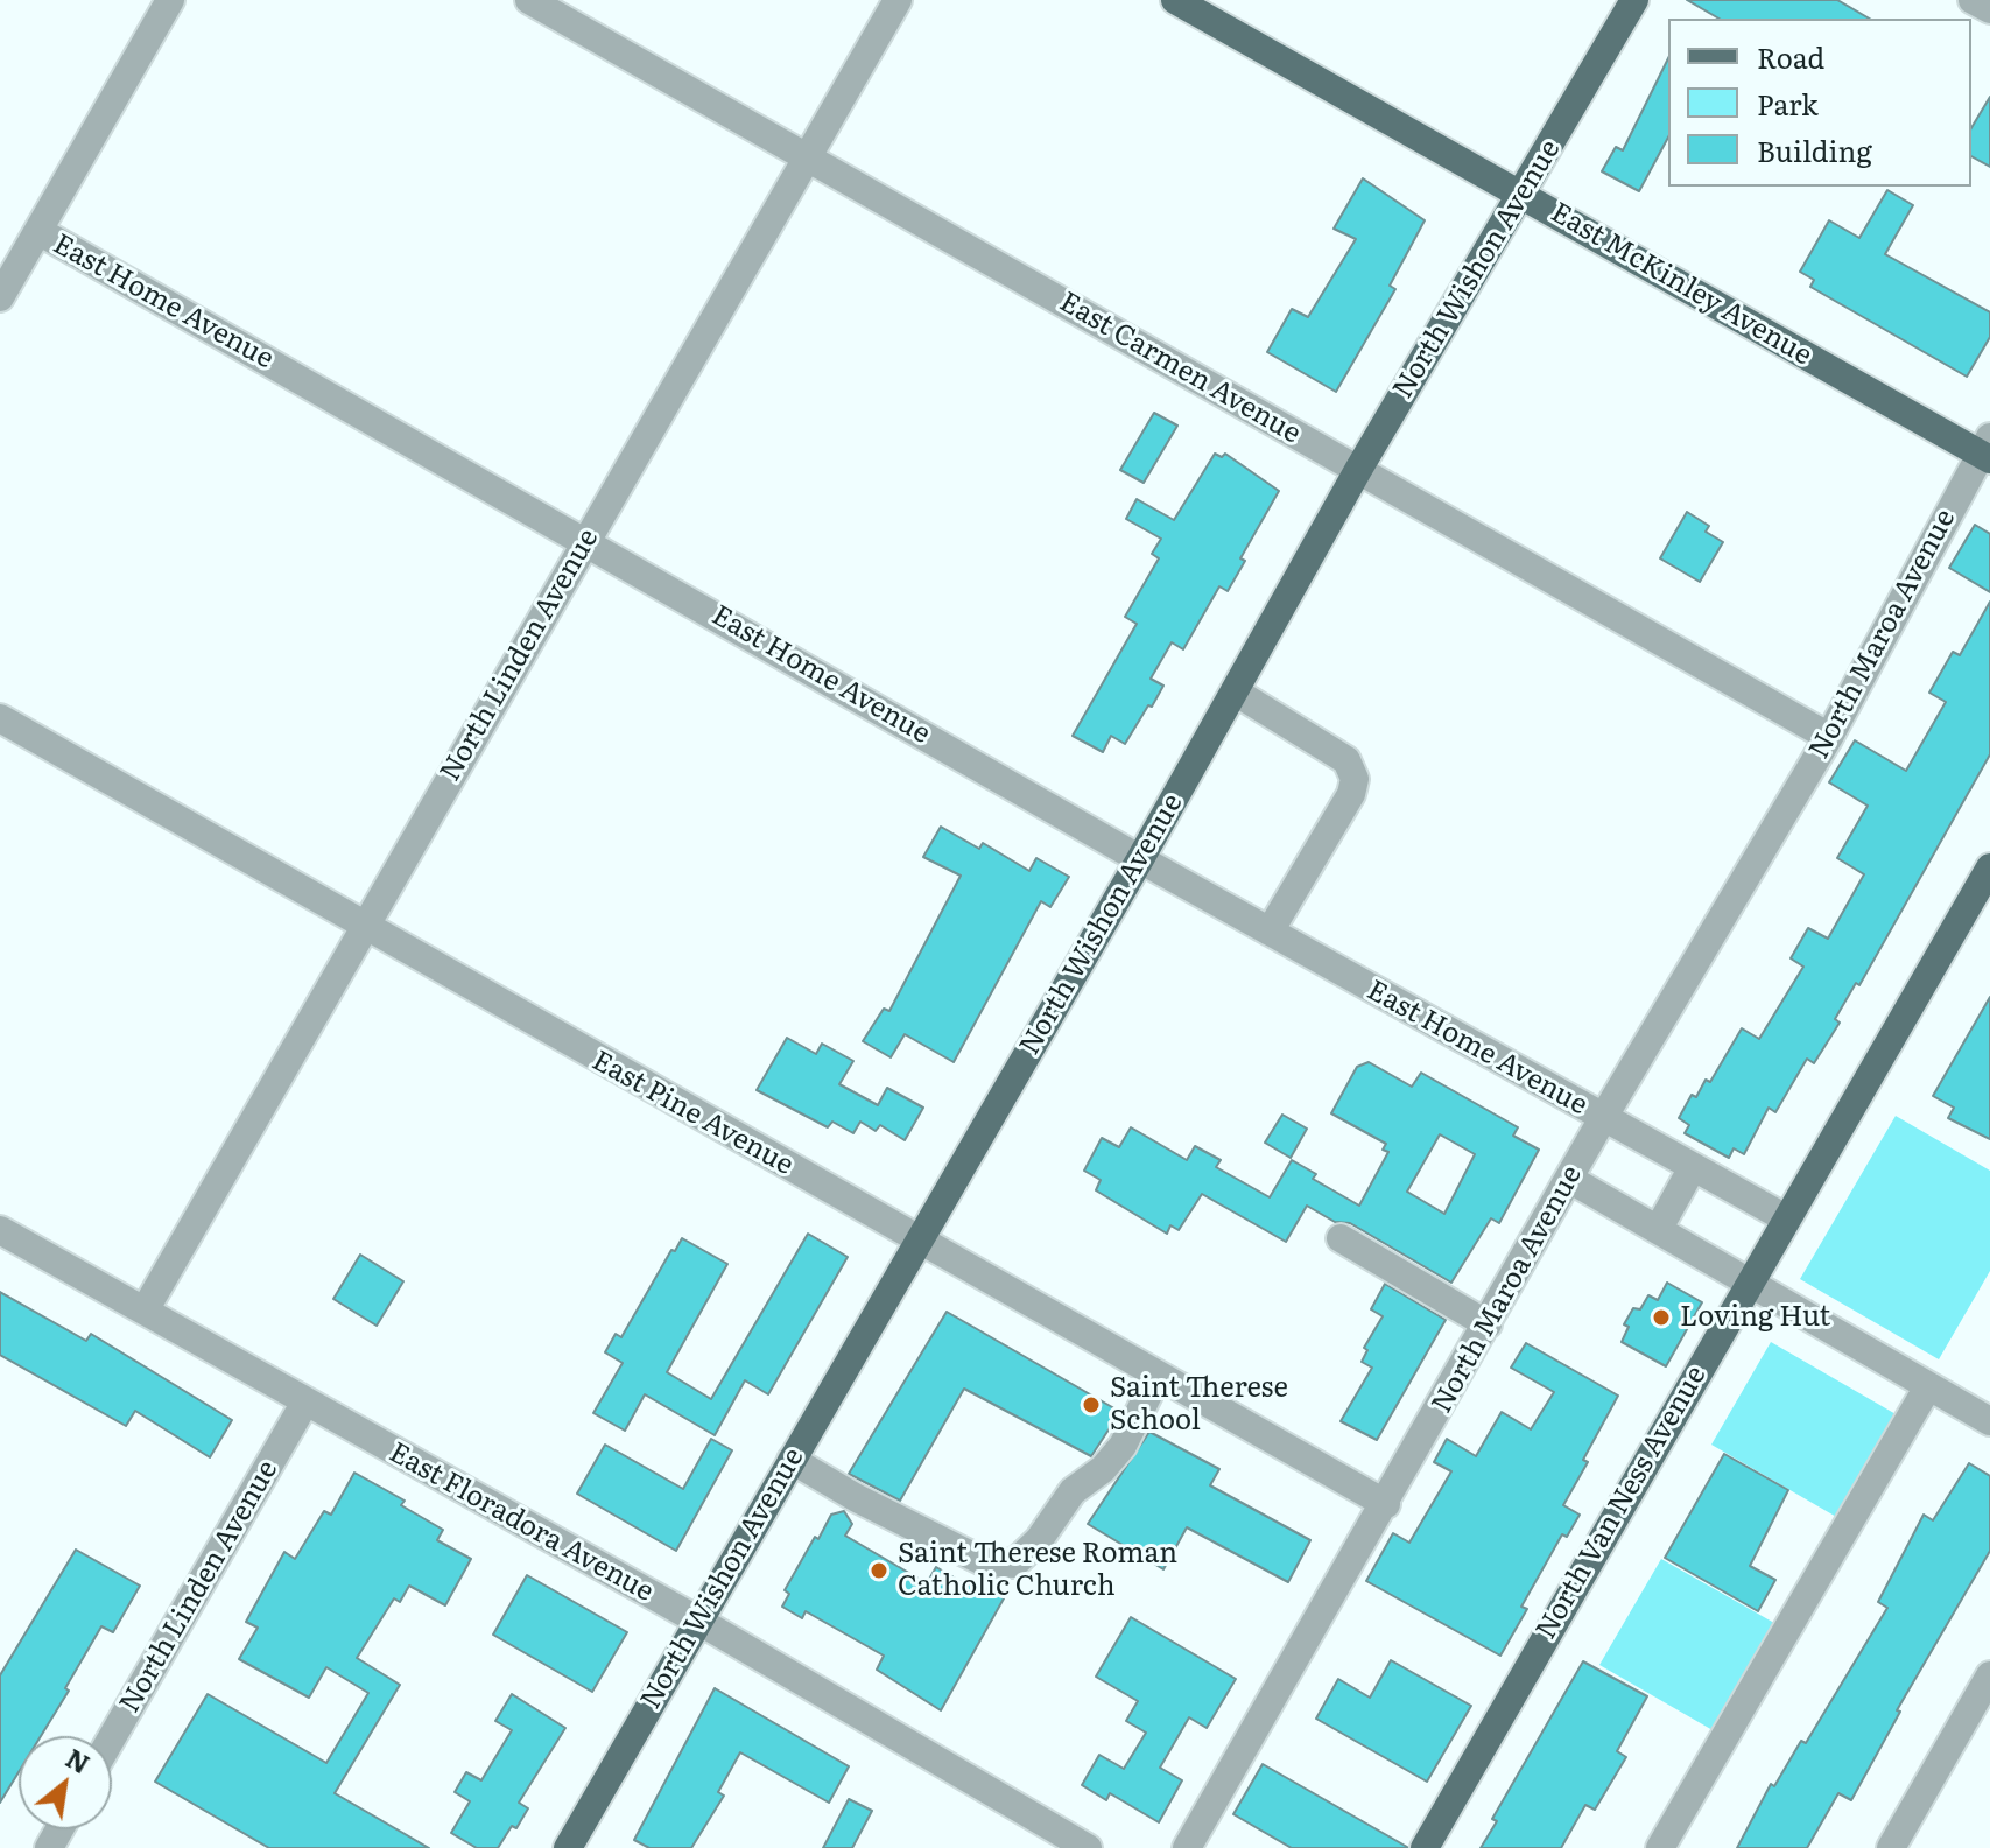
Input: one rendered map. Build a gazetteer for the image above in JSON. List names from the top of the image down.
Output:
{
  "streets": {
    "main road": ["North Wishon Avenue", "East McKinley Avenue", "North Van Ness Avenue"],
    "street": [
      "East Home Avenue",
      "East Carmen Avenue",
      "North Maroa Avenue",
      "North Linden Avenue",
      "East Pine Avenue",
      "East Floradora Avenue"
    ]
  },
  "crossings": [
    ["North Wishon Avenue", "East McKinley Avenue"],
    ["North Wishon Avenue", "East Home Avenue"],
    ["North Wishon Avenue", "East Carmen Avenue"],
    ["North Wishon Avenue", "East Pine Avenue"],
    ["North Wishon Avenue", "East Floradora Avenue"],
    ["East McKinley Avenue", "North Maroa Avenue"],
    ["East Home Avenue", "North Maroa Avenue"],
    ["East Home Avenue", "North Linden Avenue"],
    ["East Home Avenue", "North Van Ness Avenue"],
    ["East Carmen Avenue", "North Maroa Avenue"],
    ["East Carmen Avenue", "North Linden Avenue"],
    ["North Maroa Avenue", "East Pine Avenue"],
    ["North Linden Avenue", "East Pine Avenue"],
    ["North Linden Avenue", "East Floradora Avenue"]
  ],
  "places": ["Loving Hut", "Saint Therese School", "Saint Therese Roman Catholic Church"],
  "legend": ["Road", "Park", "Building"],
  "north": "top right"
}
